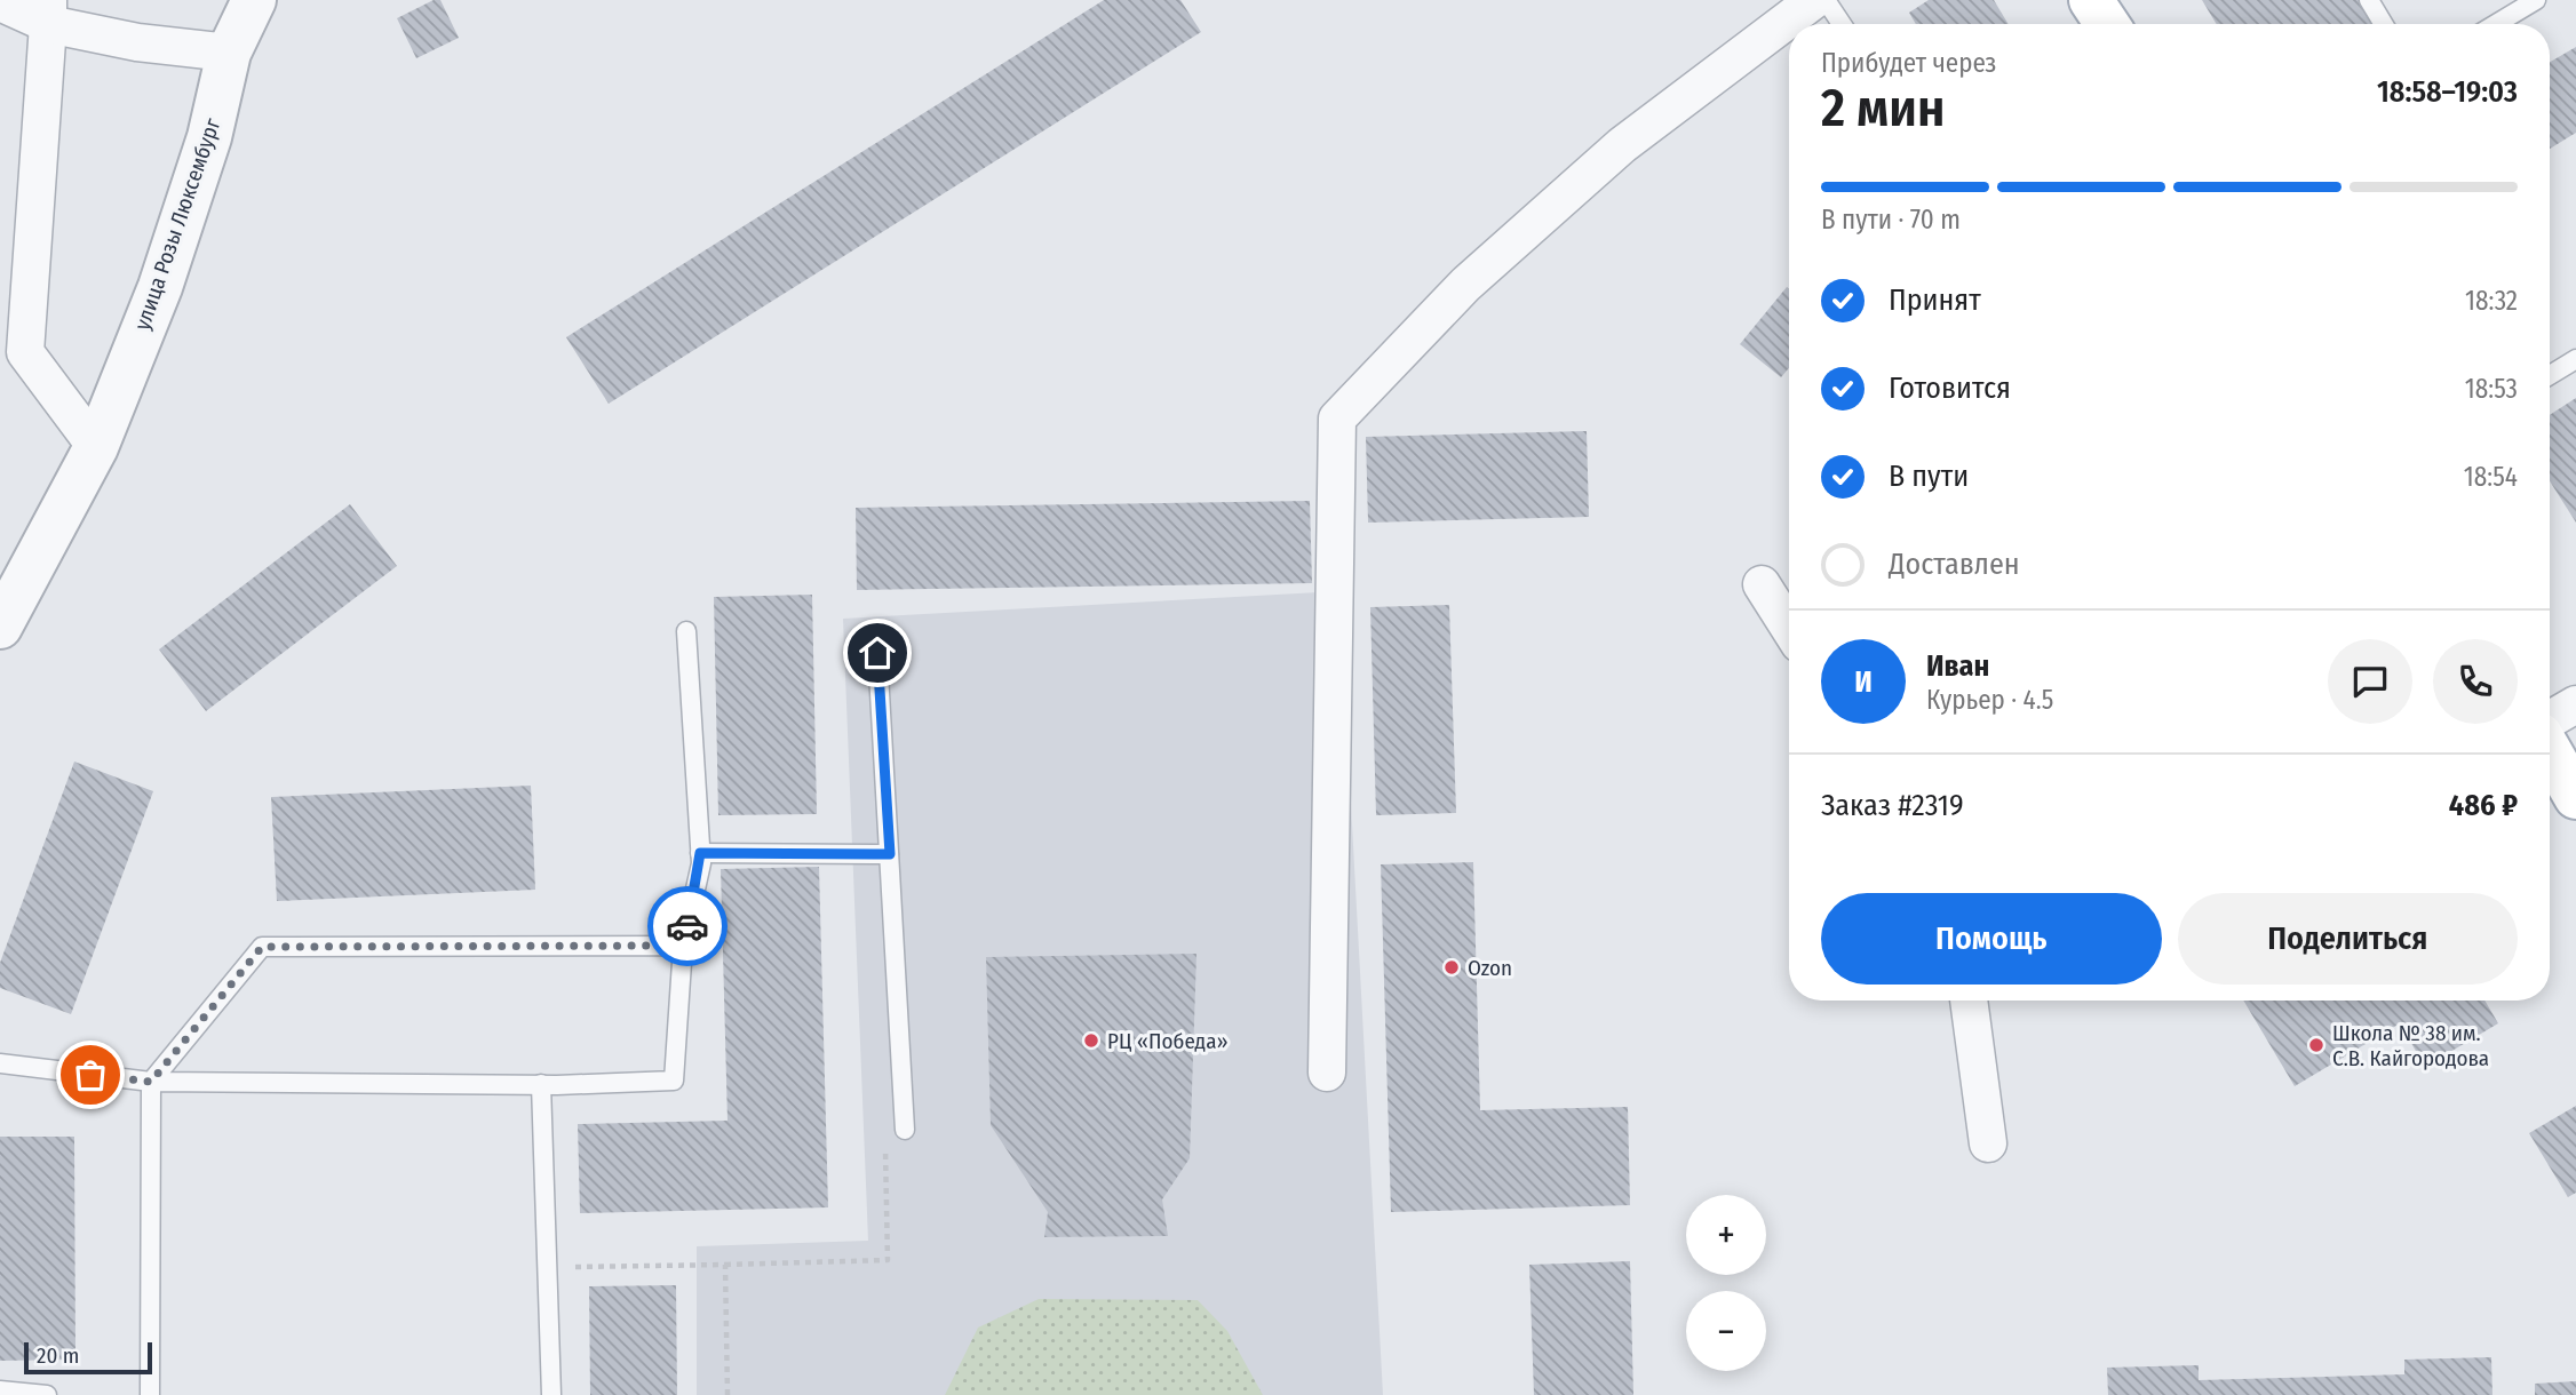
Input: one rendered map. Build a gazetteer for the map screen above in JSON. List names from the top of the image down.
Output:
{
  "streets": {
    "street": ["улица Розы Люксембург"]
  },
  "places": ["Ozon", "РЦ «Победа»", "Школа № 38 им. С.В. Кайгородова"],
  "scale_bar": "20 m",
  "page": {
    "heading": ["2 мин", "Прибудет через", "18:58–19:03"],
    "panel": [
      "Иван",
      "Курьер · 4.5",
      "Заказ #2319",
      "486 ₽"
    ],
    "bar": "В пути · 70 m",
    "list": [
      ["Принят", "18:32"],
      ["Готовится", "18:53"],
      ["В пути", "18:54"],
      "Доставлен"
    ],
    "round": "И",
    "buttons": ["Помощь", "Поделиться"],
    "map_buttons": ["+", "−"],
    "scale": "20 m"
  }
}
